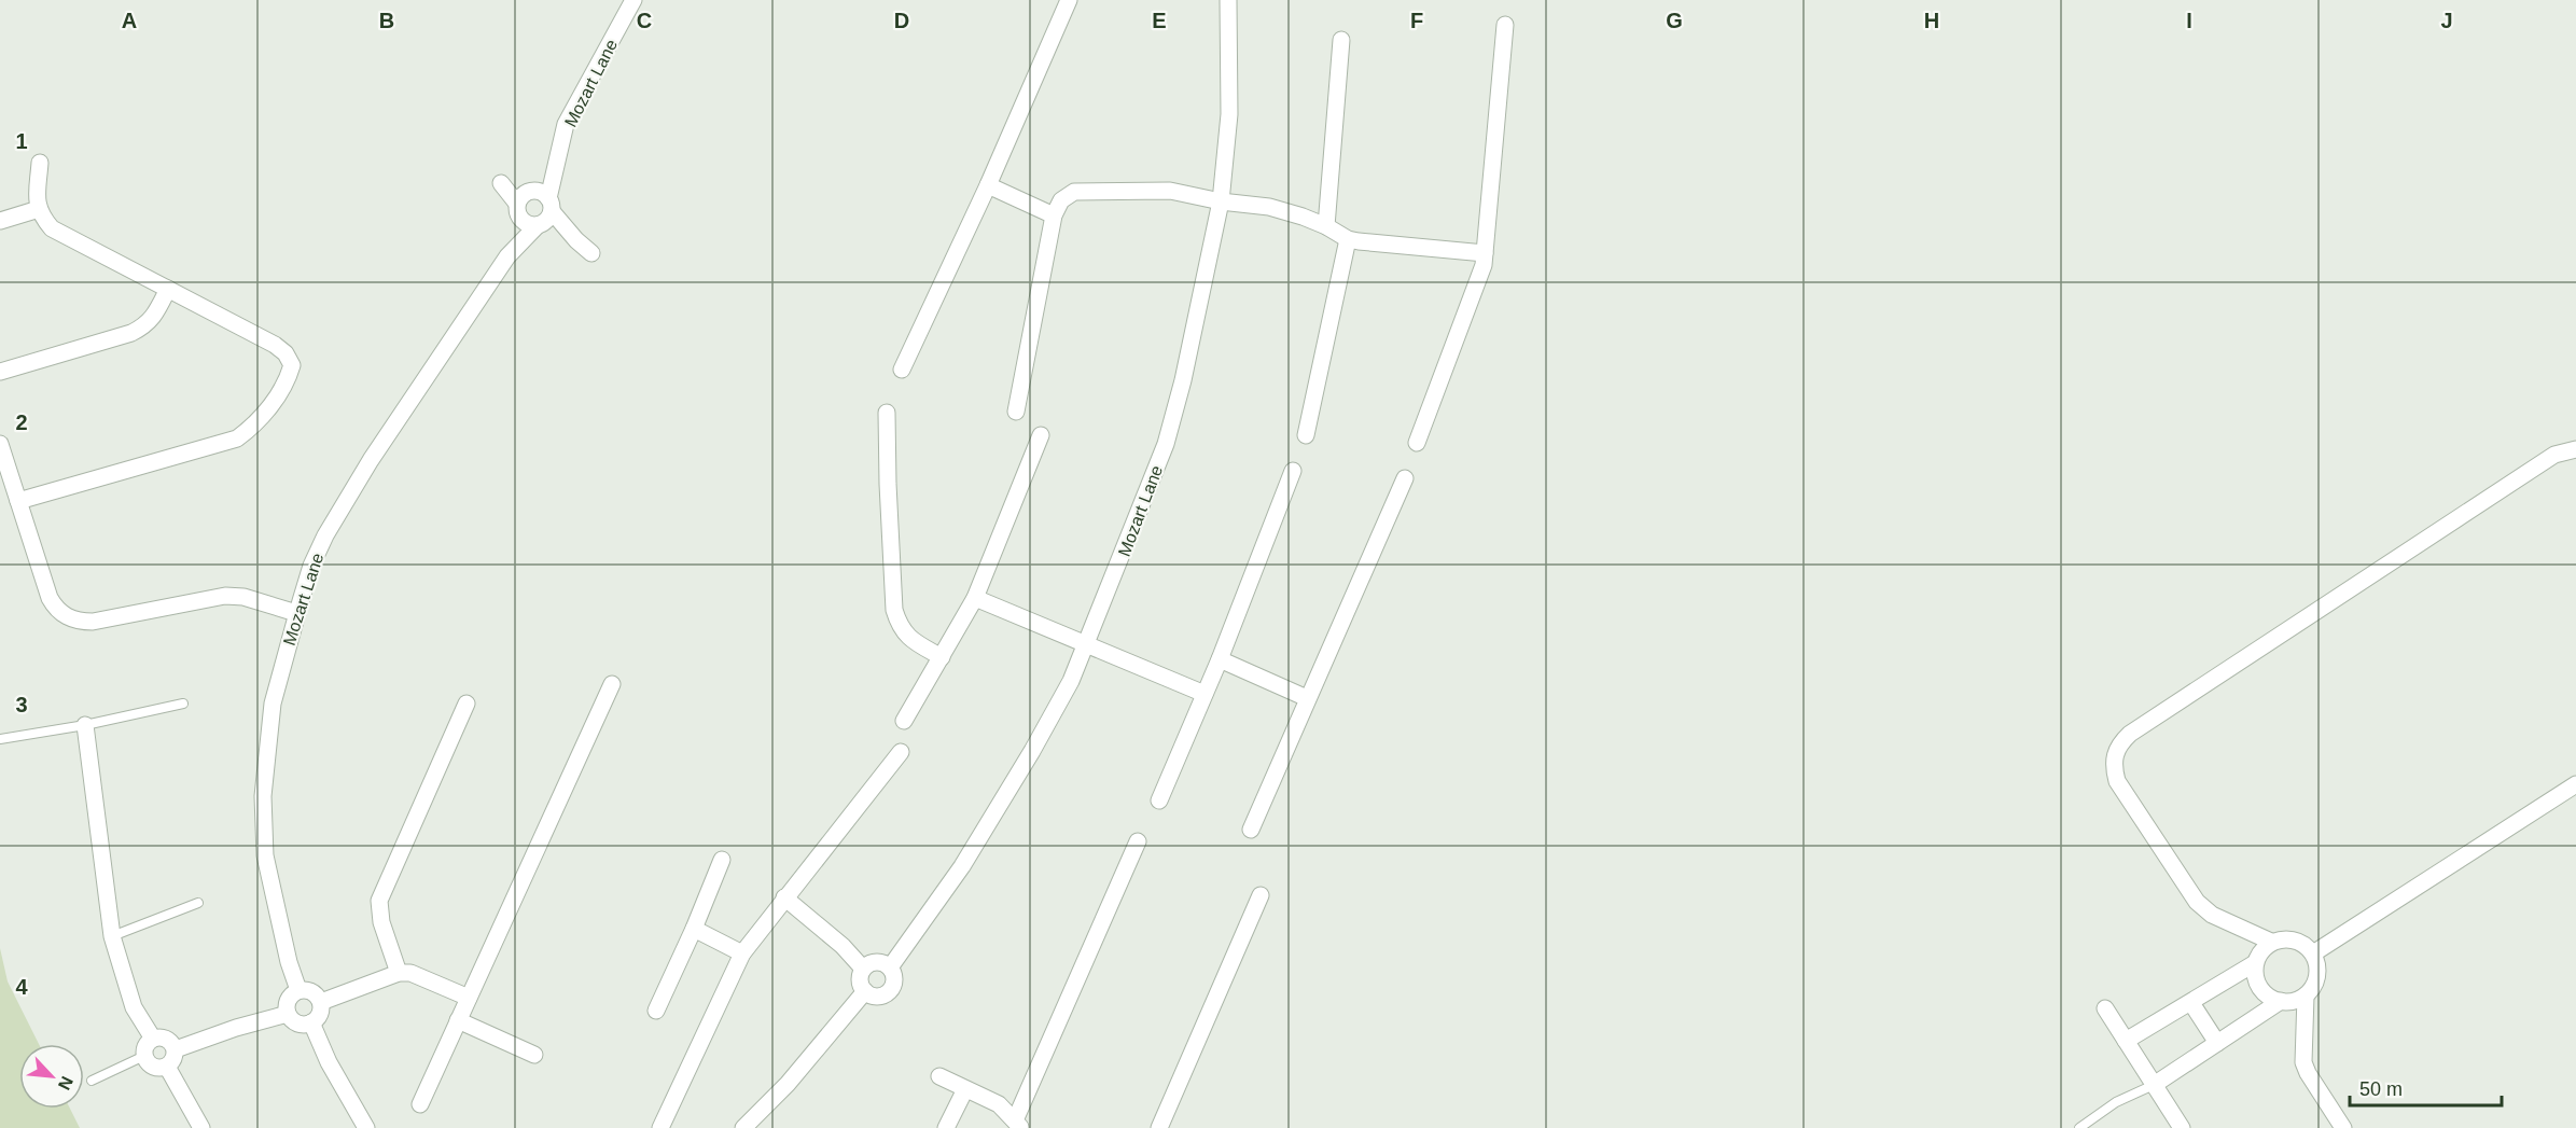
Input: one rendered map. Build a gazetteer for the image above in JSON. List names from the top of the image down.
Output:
{
  "streets": {
    "street": ["Mozart Lane"]
  },
  "scale_bar": "50 m",
  "north": "bottom right",
  "grid": {
    "columns": [
      "A",
      "B",
      "C",
      "D",
      "E",
      "F",
      "G",
      "H",
      "I",
      "J"
    ],
    "rows": [
      "1",
      "2",
      "3",
      "4"
    ]
  }
}
